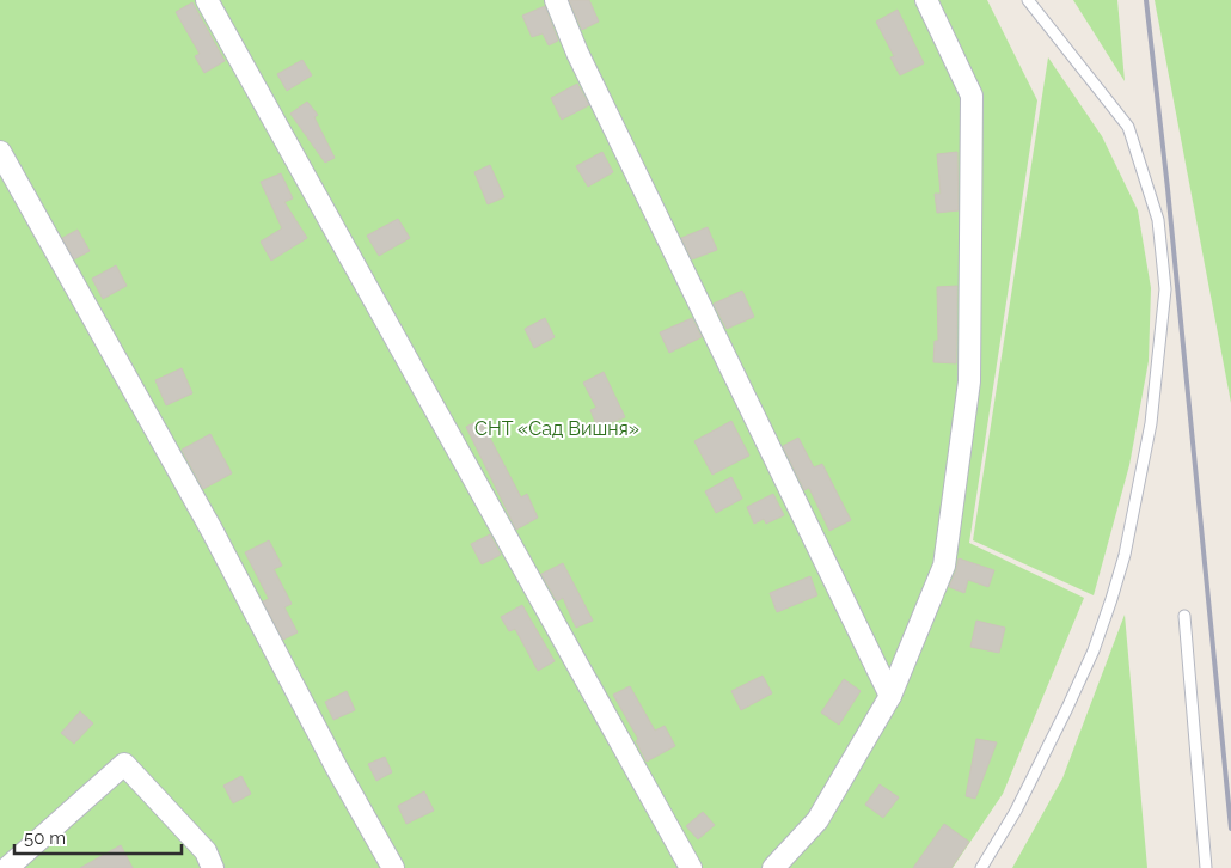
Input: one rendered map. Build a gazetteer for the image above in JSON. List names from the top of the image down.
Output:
{
  "parks": ["СНТ «Сад Вишня»"],
  "scale_bar": "50 m"
}
